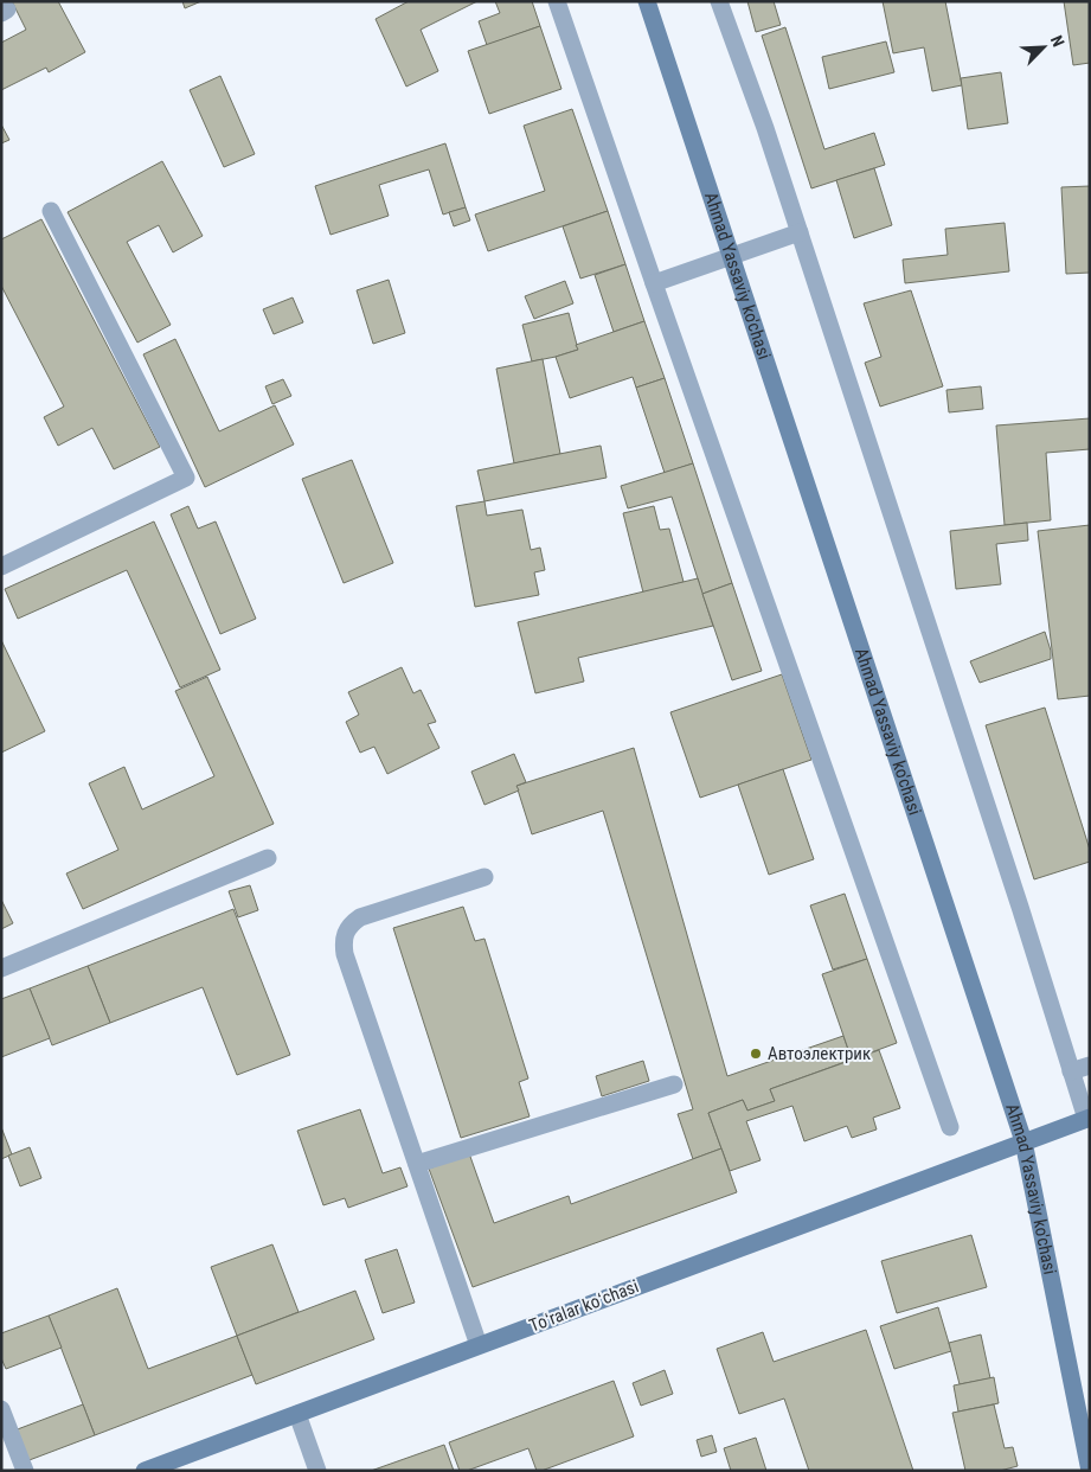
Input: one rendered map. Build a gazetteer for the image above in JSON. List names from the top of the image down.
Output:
{
  "streets": {
    "main road": ["Ahmad Yassaviy ko'chasi", "Toʻralar koʻchasi"]
  },
  "crossings": [
    ["Ahmad Yassaviy ko'chasi", "Toʻralar koʻchasi"]
  ],
  "places": ["Автоэлектрик"],
  "north": "top right"
}
